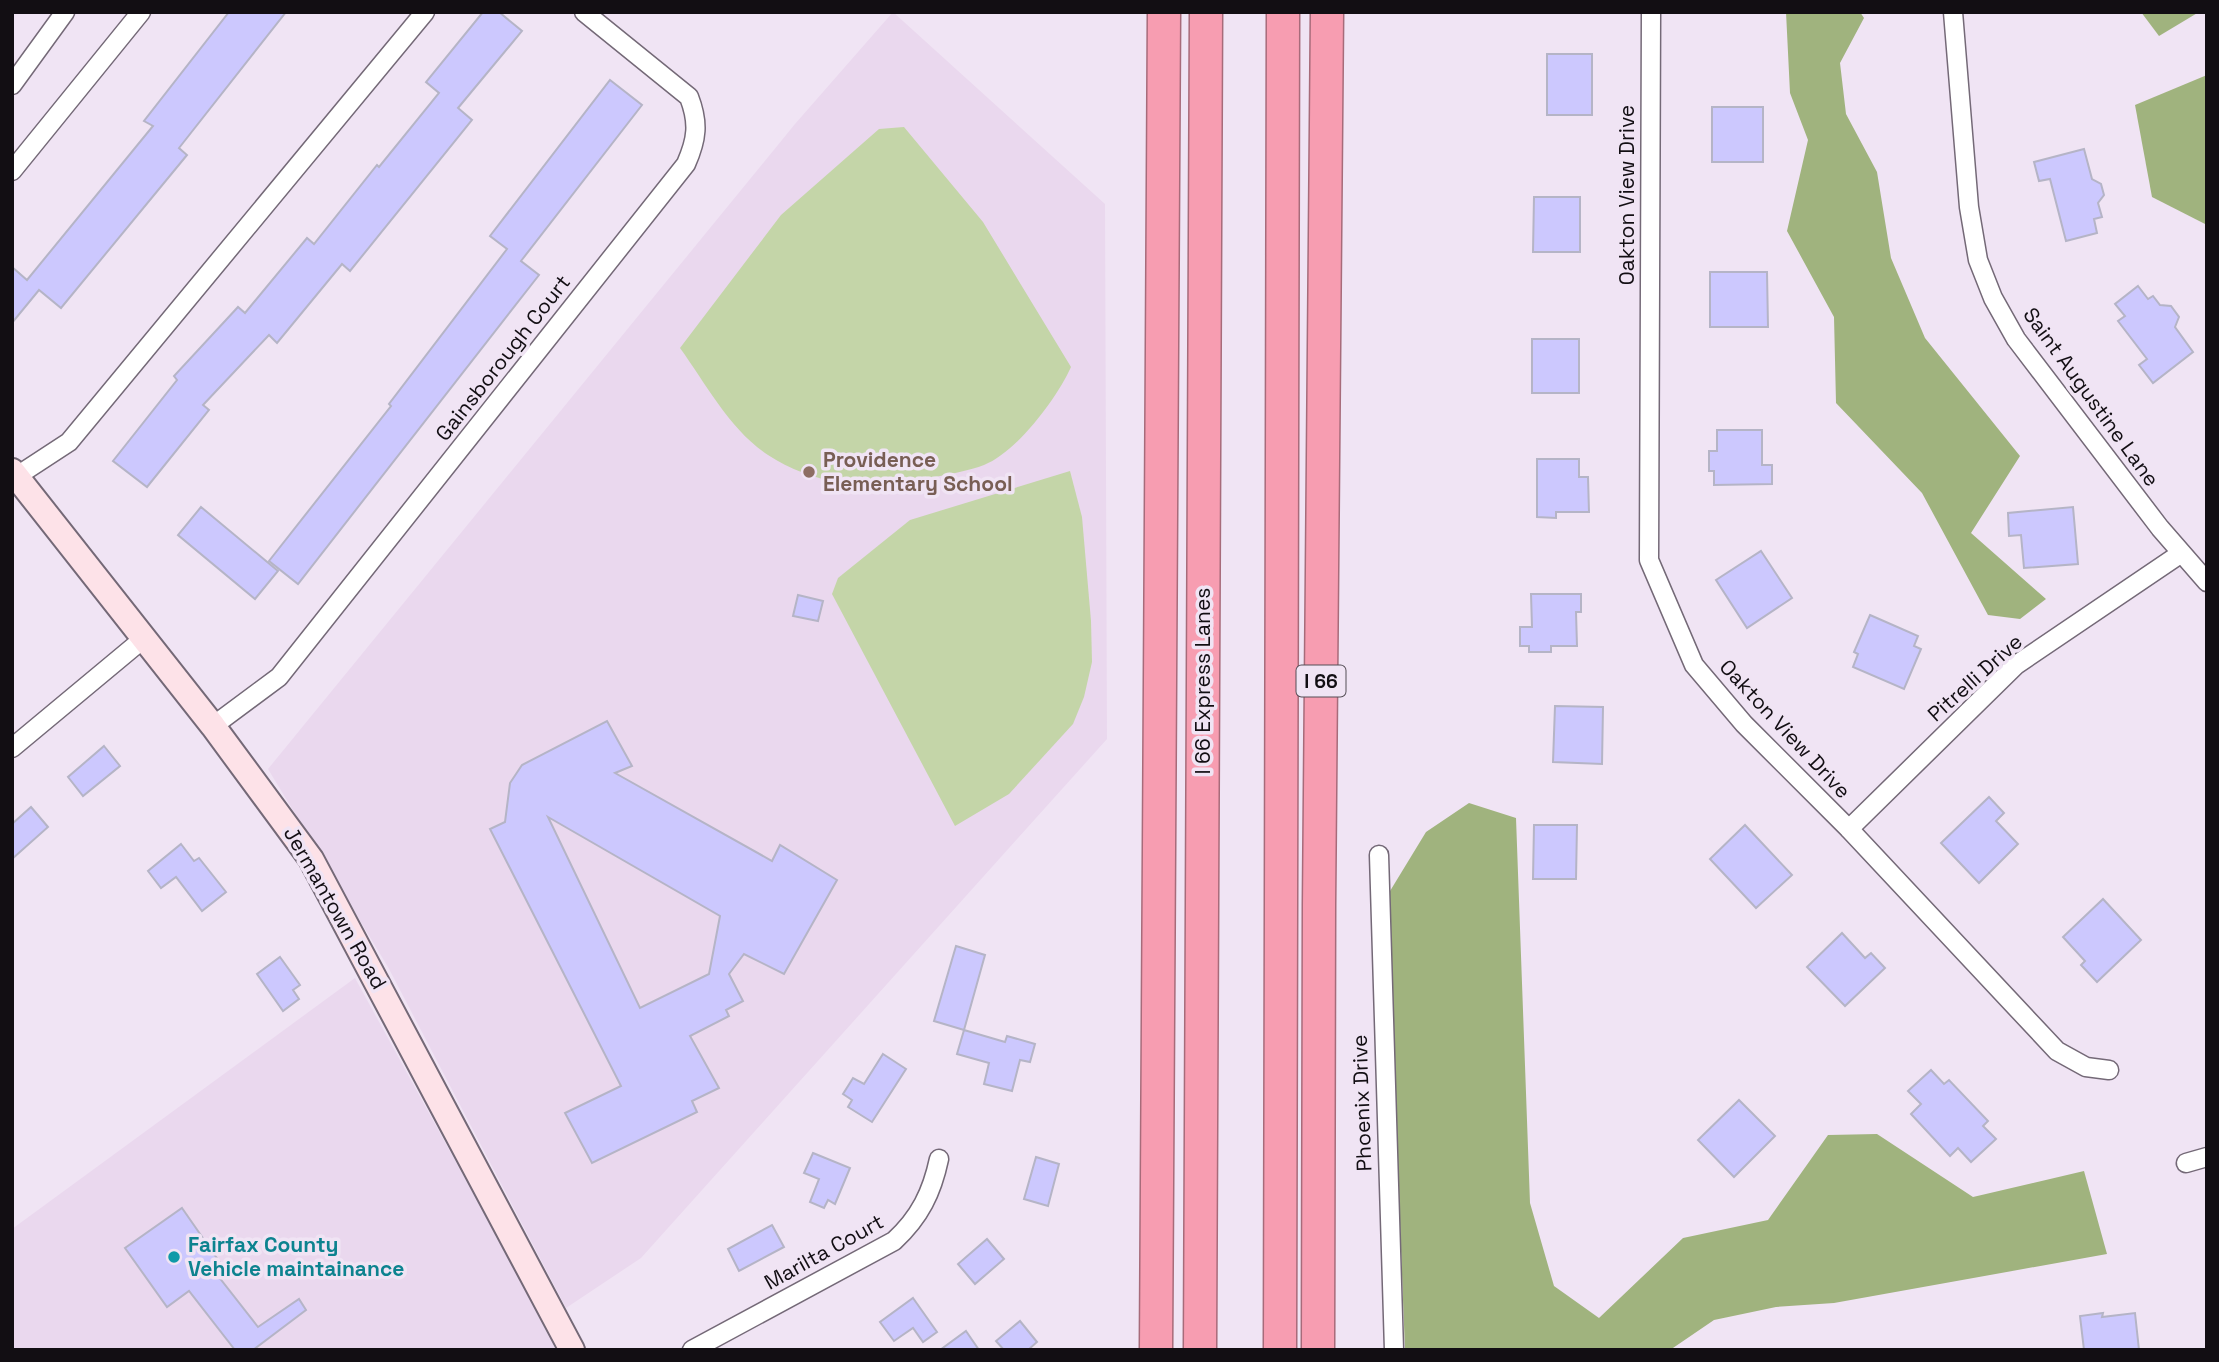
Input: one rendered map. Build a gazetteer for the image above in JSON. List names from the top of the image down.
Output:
{
  "streets": {
    "highway": ["I 66 Express Lanes", "I 66"],
    "main road": ["Jermantown Road"],
    "street": [
      "Oakton View Drive",
      "Gainsborough Court",
      "Saint Augustine Lane",
      "Pitrelli Drive",
      "Phoenix Drive",
      "Marilta Court"
    ]
  },
  "crossings": [
    ["Oakton View Drive", "Pitrelli Drive"],
    ["Gainsborough Court", "Jermantown Road"],
    ["Saint Augustine Lane", "Pitrelli Drive"]
  ],
  "places": ["Providence Elementary School", "Fairfax County Vehicle maintainance"]
}
